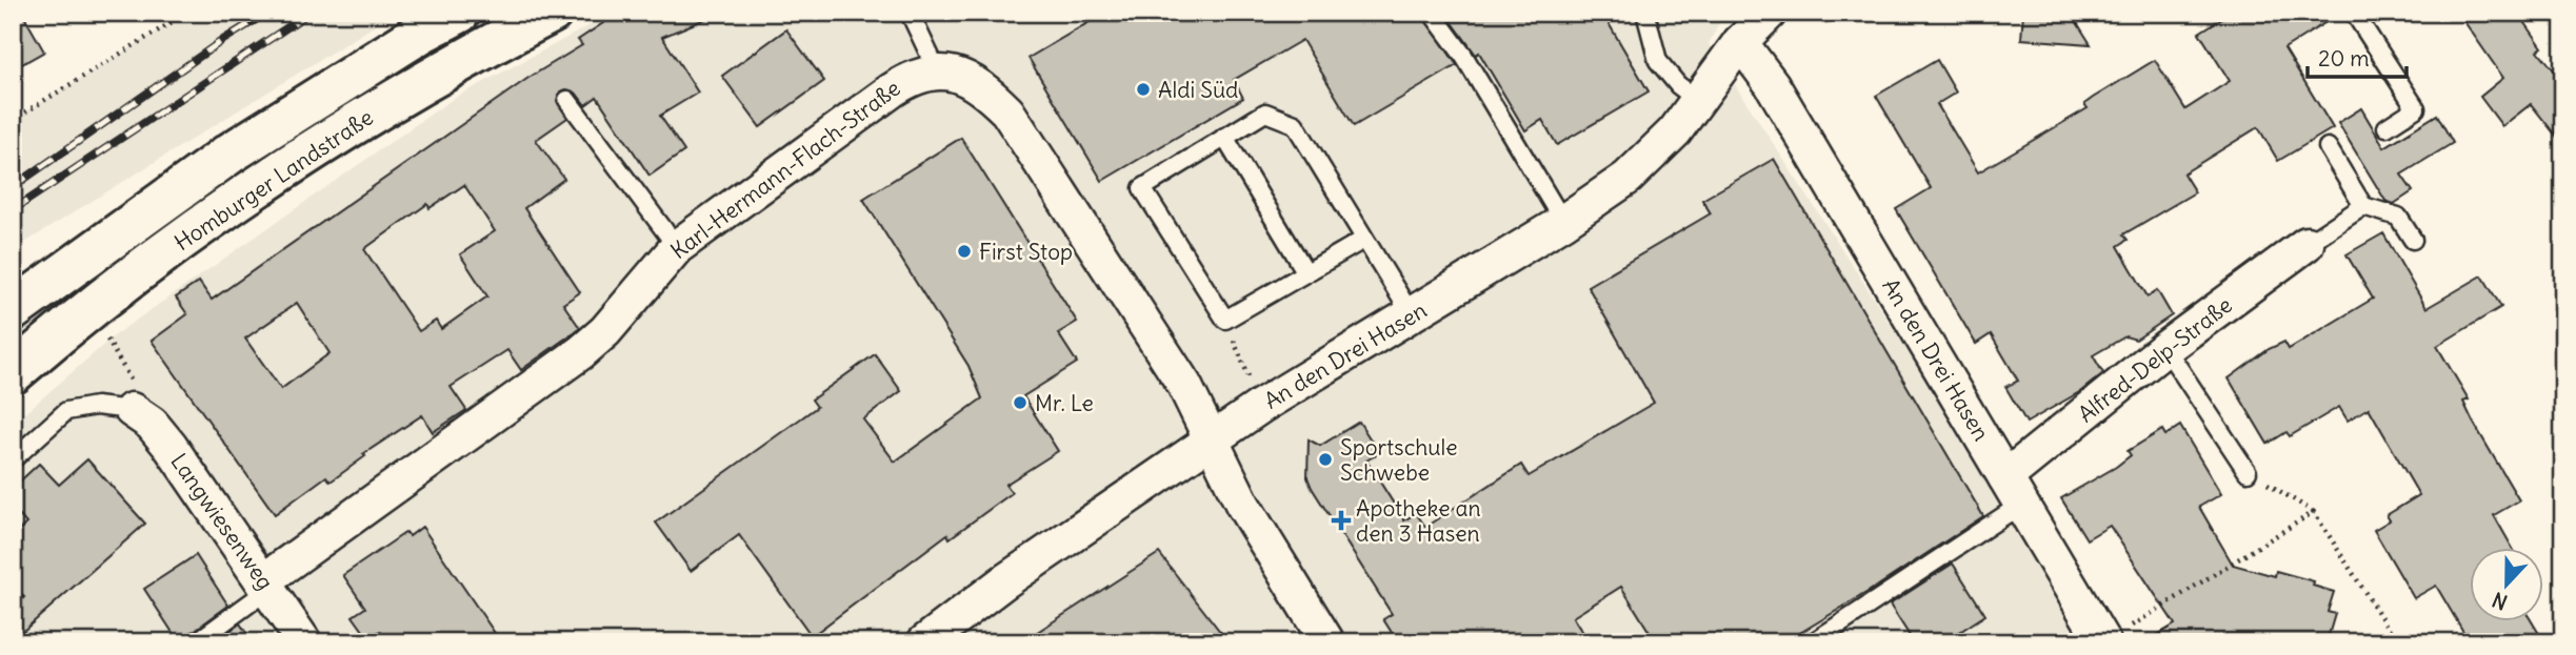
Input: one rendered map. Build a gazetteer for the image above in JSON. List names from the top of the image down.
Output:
{
  "streets": {
    "main road": ["Homburger Landstraße"],
    "street": [
      "Karl-Hermann-Flach-Straße",
      "An den Drei Hasen",
      "Alfred-Delp-Straße",
      "Langwiesenweg"
    ]
  },
  "crossings": [
    ["Karl-Hermann-Flach-Straße", "Langwiesenweg"],
    ["An den Drei Hasen", "Alfred-Delp-Straße"]
  ],
  "places": {
    "other": [
      "Aldi Süd",
      "First Stop",
      "Mr. Le",
      "Sportschule Schwebe"
    ],
    "health": ["Apotheke an den 3 Hasen"]
  },
  "scale_bar": "20 m",
  "north": "bottom"
}
